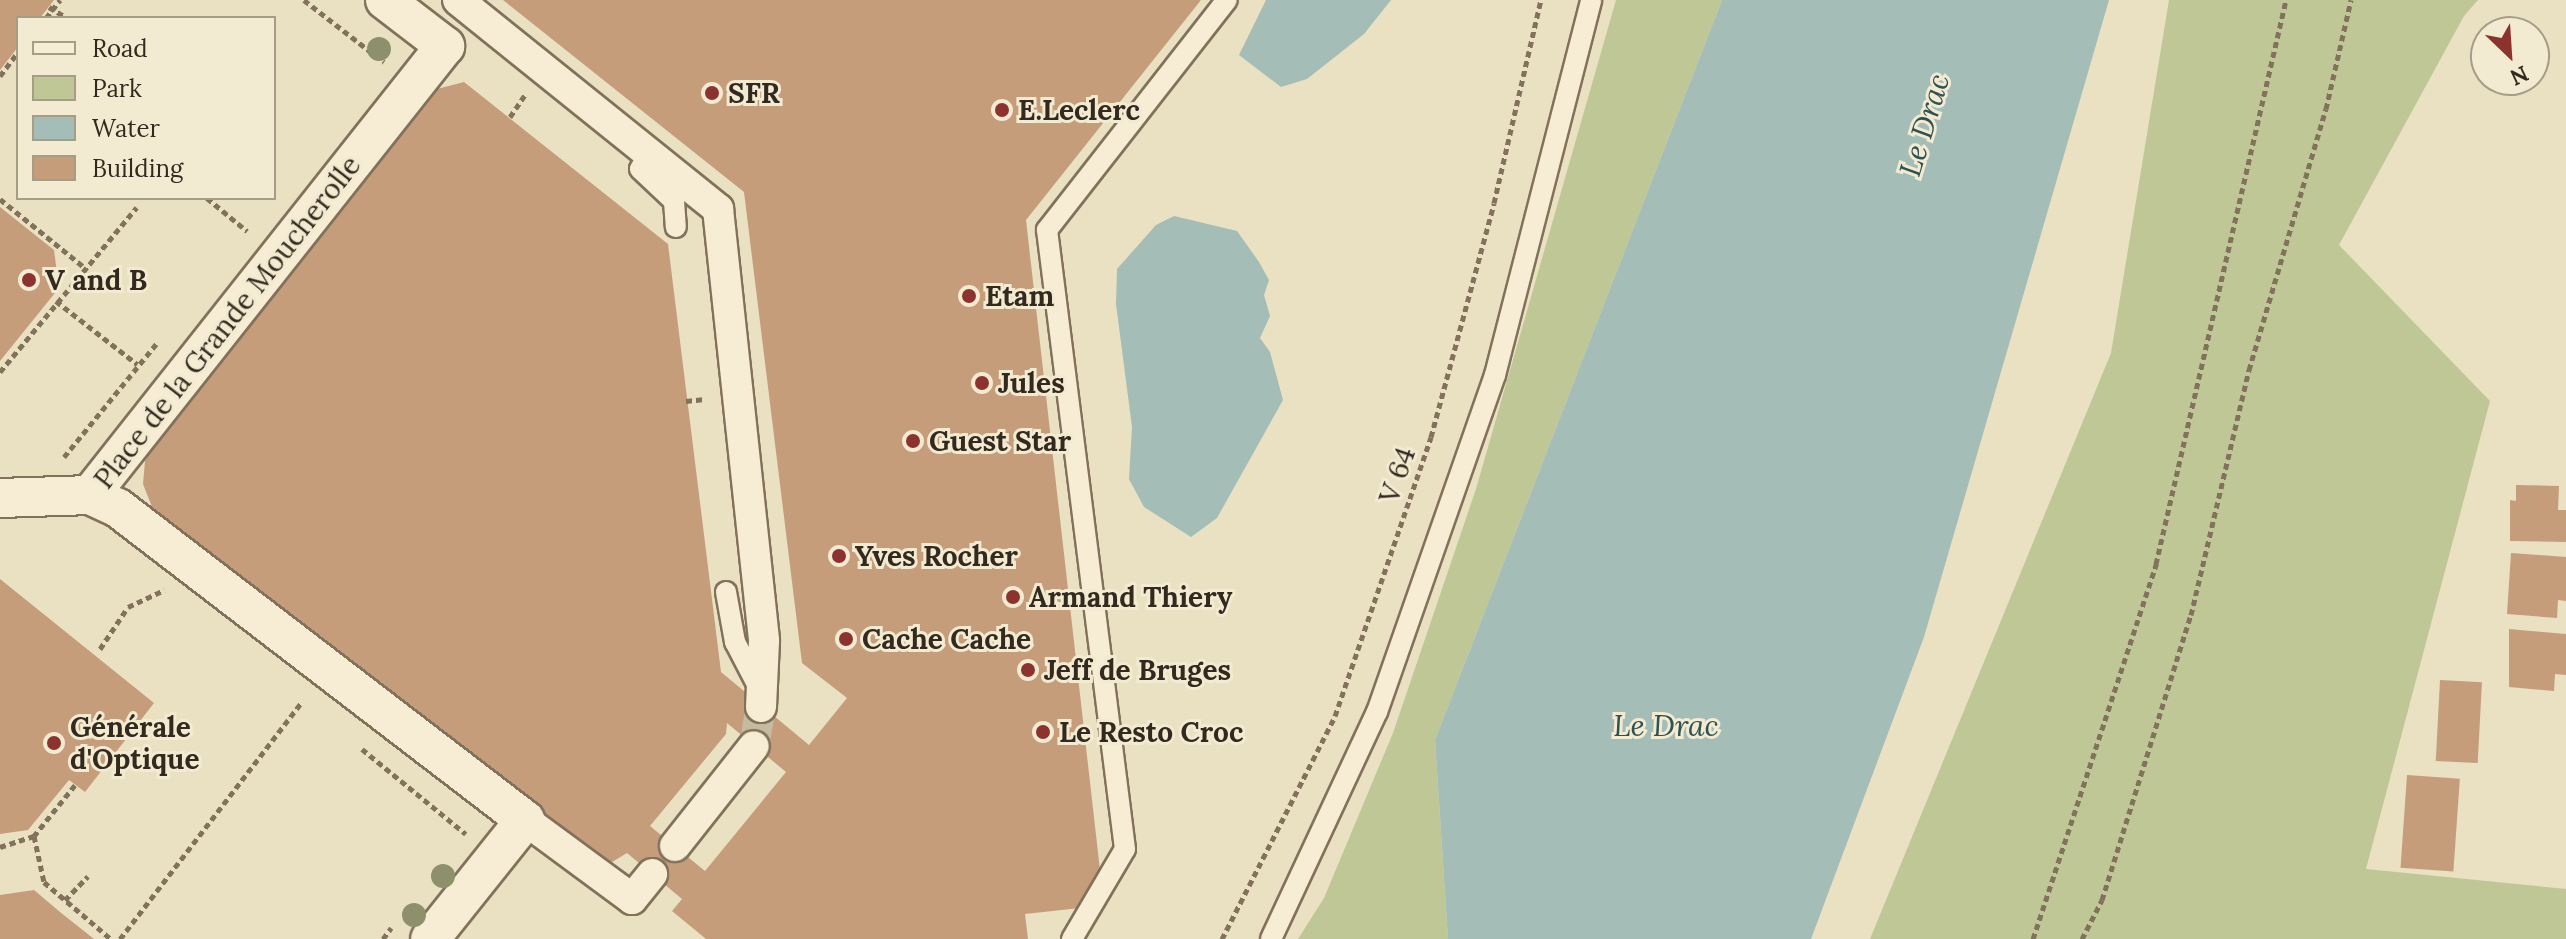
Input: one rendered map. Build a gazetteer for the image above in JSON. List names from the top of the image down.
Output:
{
  "streets": {
    "street": ["Place de la Grande Moucherolle"],
    "path": ["V 64"]
  },
  "water": ["Le Drac"],
  "places": [
    "SFR",
    "E.Leclerc",
    "V and B",
    "Etam",
    "Jules",
    "Guest Star",
    "Yves Rocher",
    "Armand Thiery",
    "Cache Cache",
    "Jeff de Bruges",
    "Le Resto Croc",
    "Générale d'Optique"
  ],
  "legend": [
    "Road",
    "Park",
    "Water",
    "Building"
  ],
  "north": "bottom right"
}
